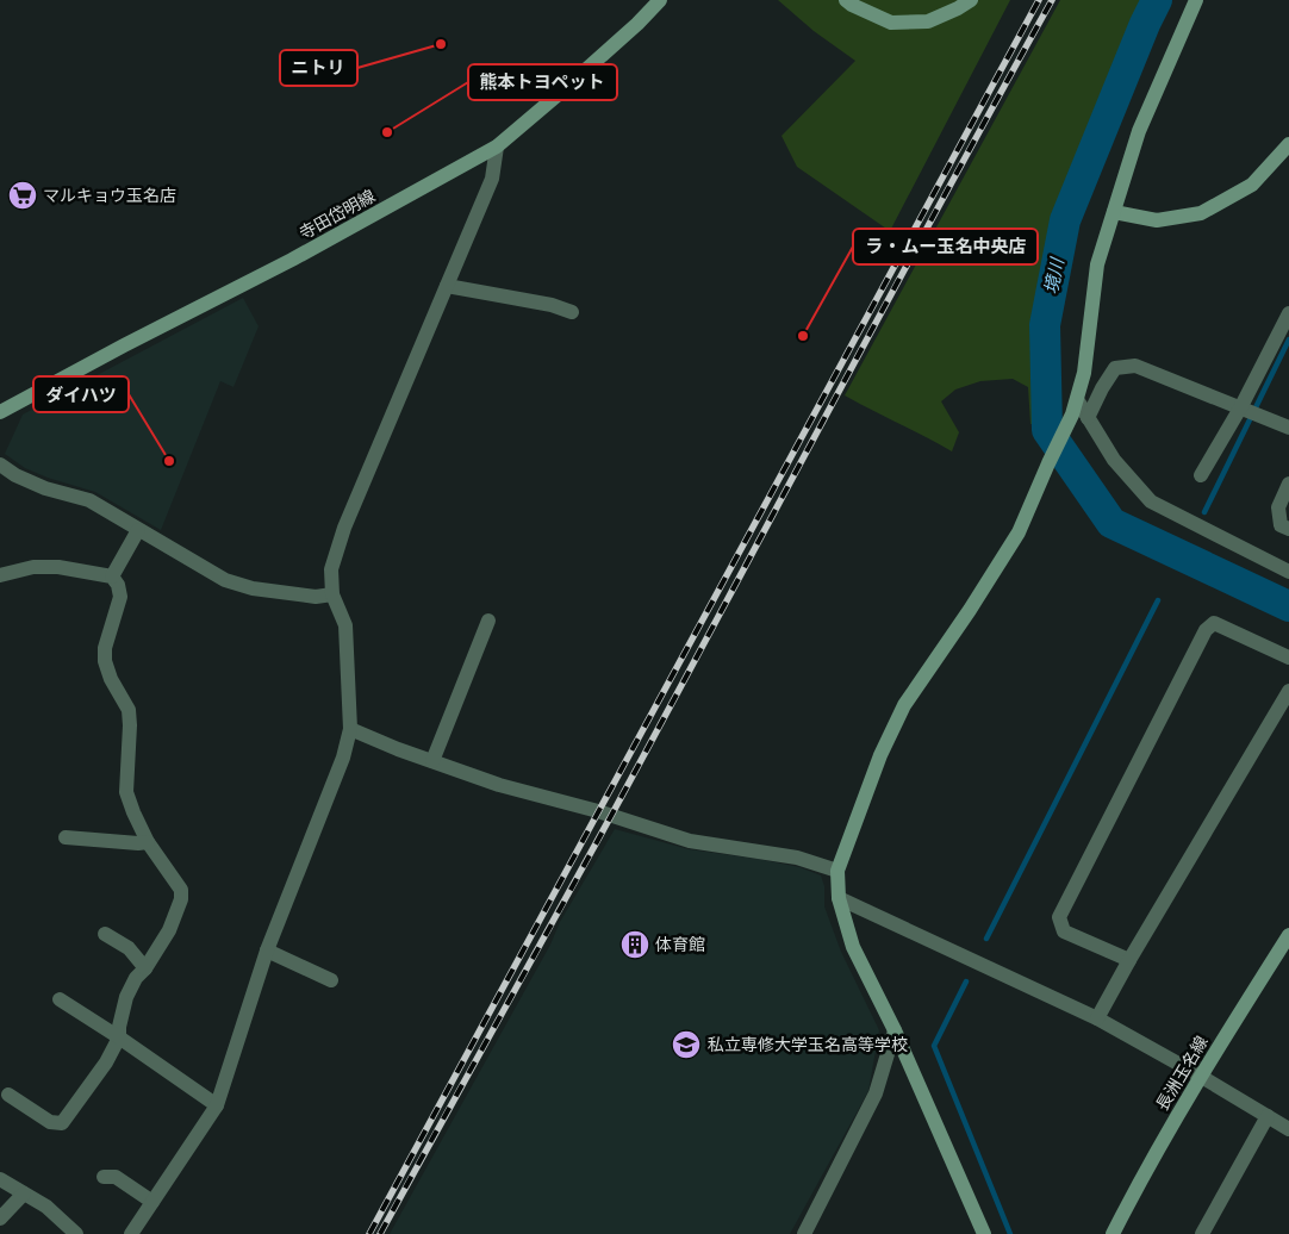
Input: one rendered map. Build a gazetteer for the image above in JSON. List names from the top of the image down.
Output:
{
  "streets": {
    "street": ["寺田岱明線", "長洲玉名線"]
  },
  "water": ["境川"],
  "places": {
    "other": [
      "ニトリ",
      "熊本トヨペット",
      "ラ・ムー玉名中央店",
      "ダイハツ"
    ],
    "supermarket": ["マルキョウ玉名店"],
    "building": ["体育館"],
    "school or university": ["私立専修大学玉名高等学校"]
  }
}
